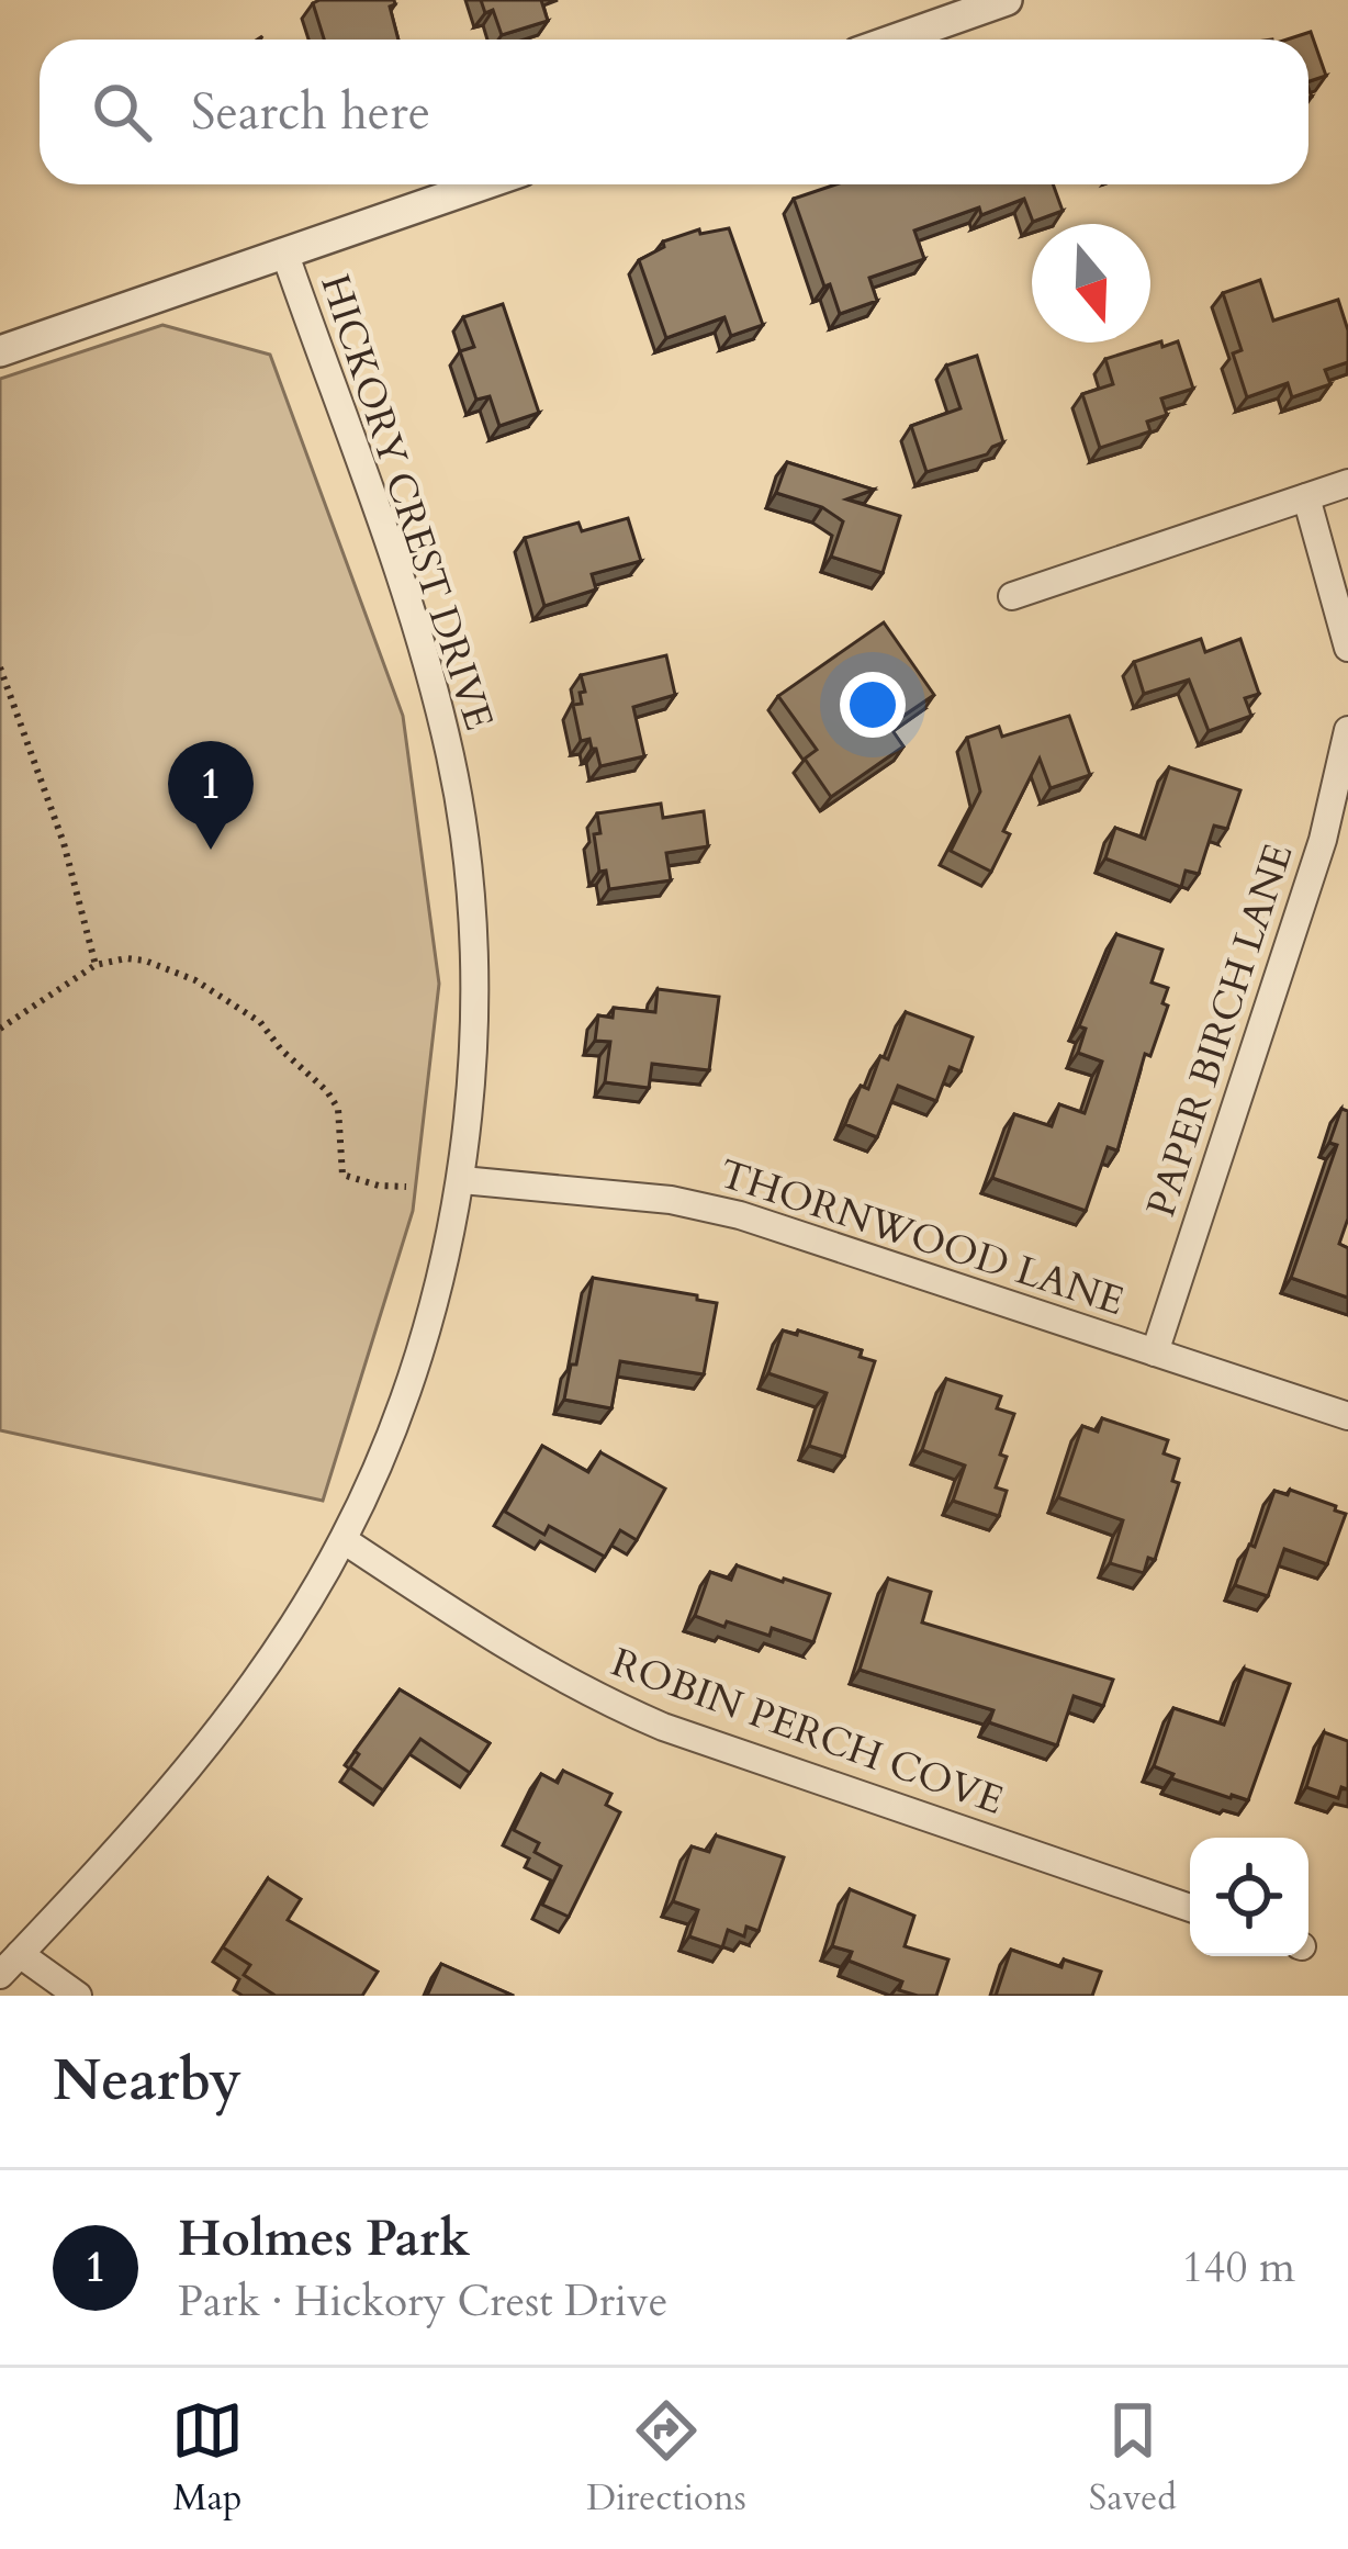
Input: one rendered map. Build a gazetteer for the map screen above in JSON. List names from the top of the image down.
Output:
{
  "streets": {
    "street": [
      "HICKORY CREST DRIVE",
      "PAPER BIRCH LANE",
      "THORNWOOD LANE",
      "ROBIN PERCH COVE"
    ]
  },
  "crossings": [
    ["HICKORY CREST DRIVE", "THORNWOOD LANE"],
    ["HICKORY CREST DRIVE", "ROBIN PERCH COVE"],
    ["PAPER BIRCH LANE", "THORNWOOD LANE"]
  ],
  "north": "bottom",
  "page": {
    "search": "Search here",
    "pins": "1",
    "heading": "Nearby",
    "list": [
      {
        "mark": "1",
        "name": "Holmes Park",
        "note": "Park · Hickory Crest Drive",
        "value": "140 m"
      }
    ],
    "nav": ["Map", "Directions", "Saved"]
  }
}
